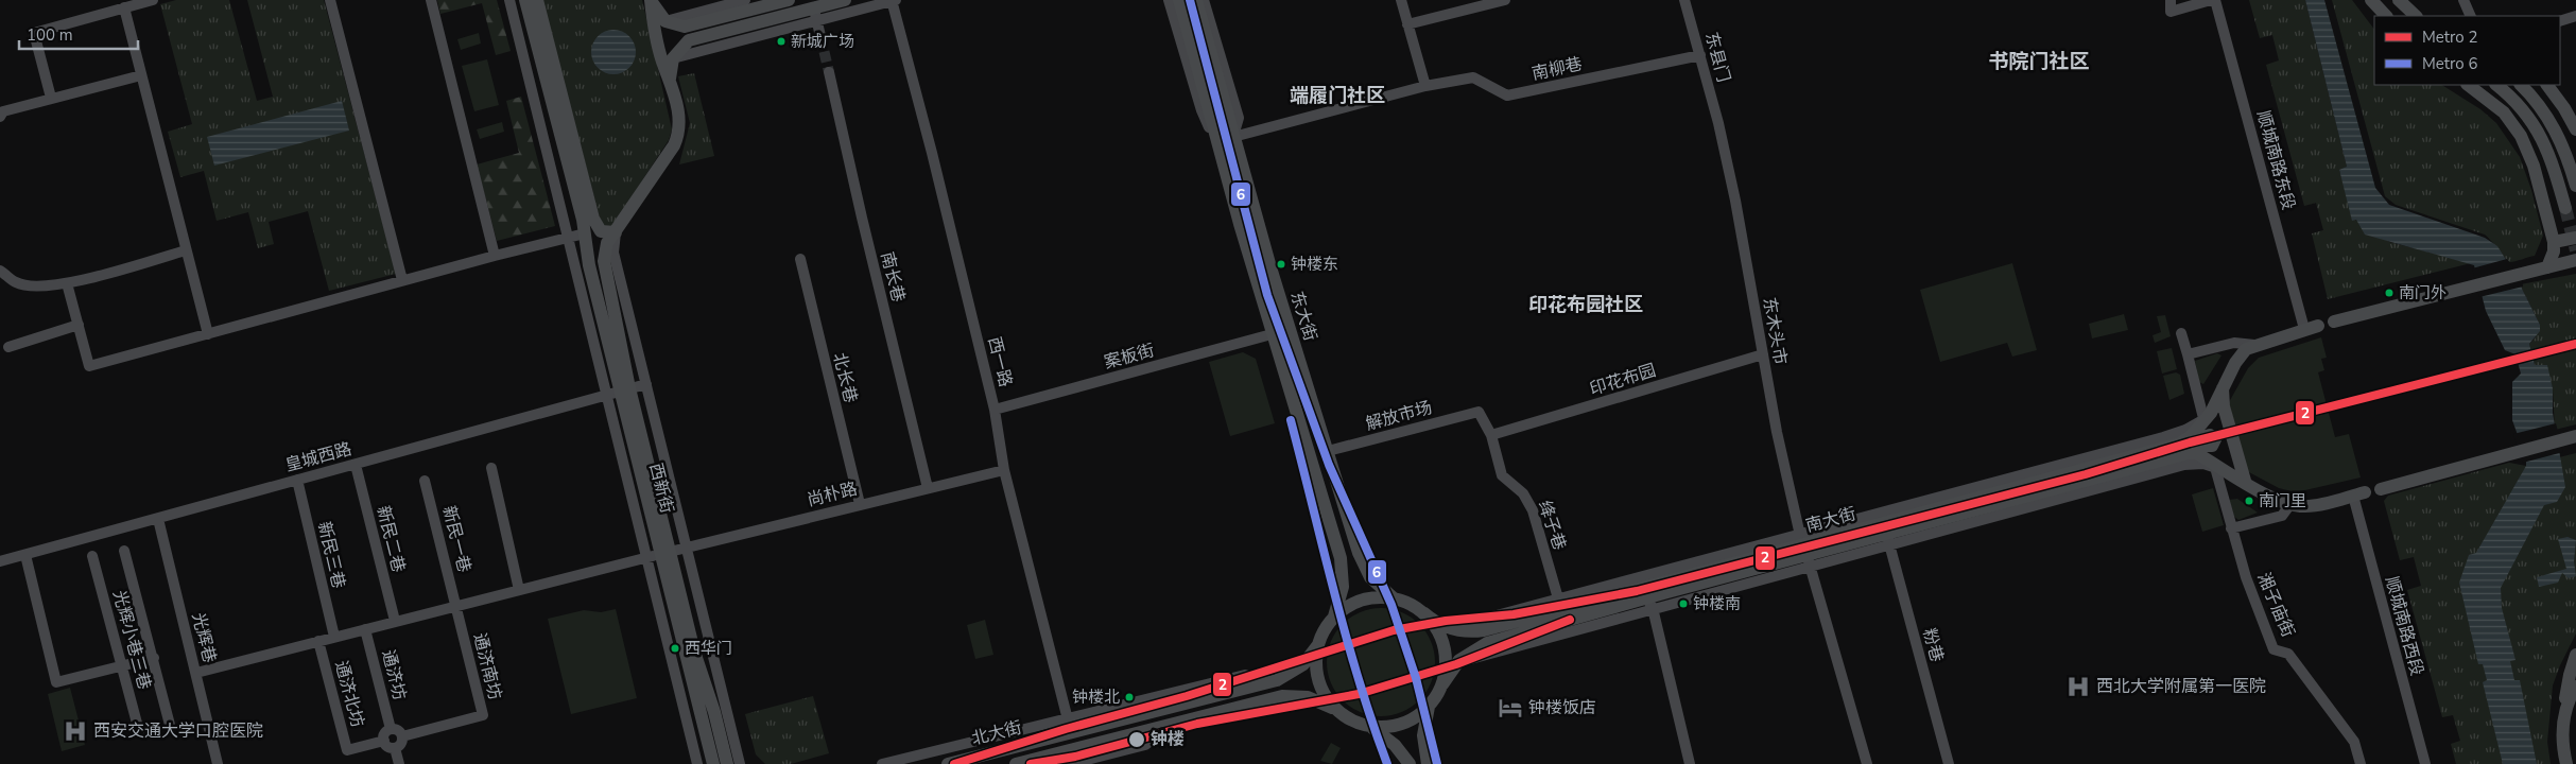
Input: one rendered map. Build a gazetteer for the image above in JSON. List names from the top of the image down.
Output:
{
  "streets": {
    "main road": [
      "东大街",
      "西新街",
      "南大街",
      "北大街"
    ],
    "street": [
      "东县门",
      "南柳巷",
      "顺城南路东段",
      "南长巷",
      "东木头市",
      "案板街",
      "西一路",
      "北长巷",
      "印花布园",
      "解放市场",
      "皇城西路",
      "尚朴路",
      "绛子巷",
      "新民二巷",
      "新民一巷",
      "新民三巷",
      "湘子庙街",
      "顺城南路西段",
      "光辉巷",
      "光辉小巷三巷",
      "粉巷",
      "通济南坊",
      "通济坊",
      "通济北坊"
    ]
  },
  "crossings": [
    ["东县门", "南柳巷"],
    ["东县门", "东木头市"],
    ["南柳巷", "东大街"],
    ["南长巷", "尚朴路"],
    ["东大街", "案板街"],
    ["东大街", "解放市场"],
    ["东大街", "南大街"],
    ["东大街", "北大街"],
    ["东木头市", "印花布园"],
    ["东木头市", "南大街"],
    ["案板街", "西一路"],
    ["西一路", "尚朴路"],
    ["西一路", "北大街"],
    ["北长巷", "尚朴路"],
    ["印花布园", "绛子巷"],
    ["解放市场", "绛子巷"],
    ["皇城西路", "西新街"],
    ["皇城西路", "新民二巷"],
    ["皇城西路", "新民三巷"],
    ["皇城西路", "光辉巷"],
    ["西新街", "尚朴路"],
    ["尚朴路", "新民二巷"],
    ["尚朴路", "新民一巷"],
    ["尚朴路", "新民三巷"],
    ["尚朴路", "光辉巷"],
    ["尚朴路", "通济南坊"],
    ["尚朴路", "通济坊"],
    ["尚朴路", "通济北坊"],
    ["南大街", "湘子庙街"],
    ["南大街", "粉巷"],
    ["南大街", "北大街"],
    ["新民一巷", "通济南坊"],
    ["通济南坊", "通济坊"],
    ["通济南坊", "通济北坊"],
    ["通济坊", "通济北坊"]
  ],
  "districts": ["书院门社区", "端履门社区", "印花布园社区"],
  "places": {
    "other": [
      "新城广场",
      "钟楼东",
      "南门外",
      "南门里",
      "钟楼南",
      "西华门",
      "钟楼北",
      "钟楼"
    ],
    "hospital": ["西北大学附属第一医院", "西安交通大学口腔医院"],
    "hotel": ["钟楼饭店"]
  },
  "lines": ["metro line 6", "metro line 2"],
  "legend": ["Metro 2", "Metro 6"],
  "scale_bar": "100 m"
}
